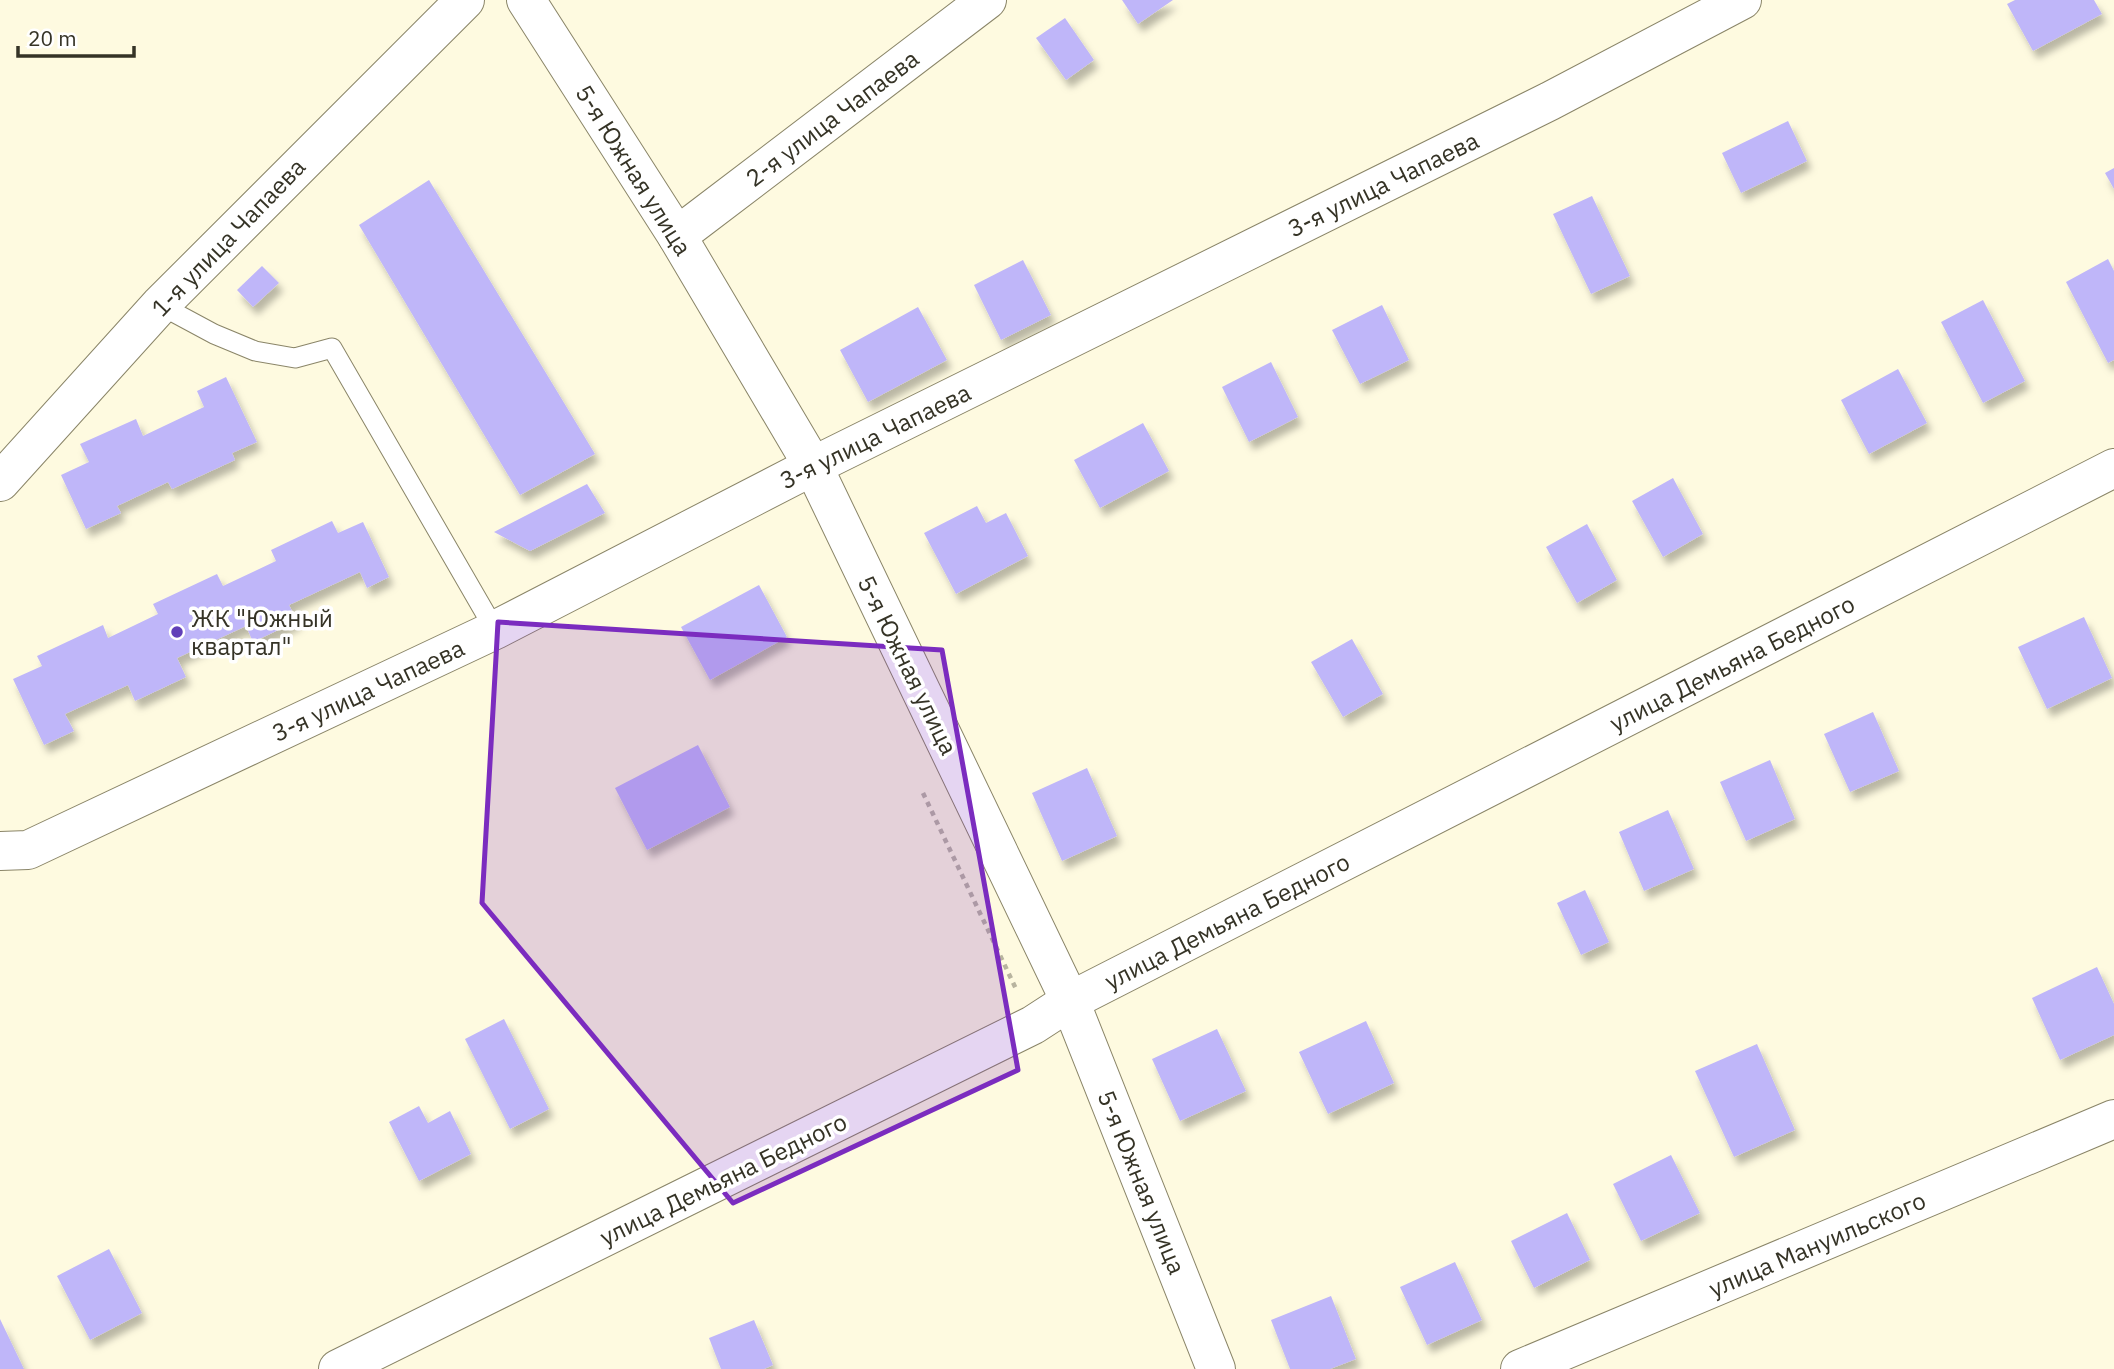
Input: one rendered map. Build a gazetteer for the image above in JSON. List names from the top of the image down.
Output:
{
  "streets": {
    "street": [
      "2-я улица Чапаева",
      "5-я Южная улица",
      "3-я улица Чапаева",
      "1-я улица Чапаева",
      "улица Демьяна Бедного",
      "улица Мануильского"
    ]
  },
  "crossings": [
    ["2-я улица Чапаева", "5-я Южная улица"],
    ["5-я Южная улица", "3-я улица Чапаева"],
    ["5-я Южная улица", "улица Демьяна Бедного"]
  ],
  "places": ["ЖК \"Южный квартал\""],
  "scale_bar": "20 m"
}
